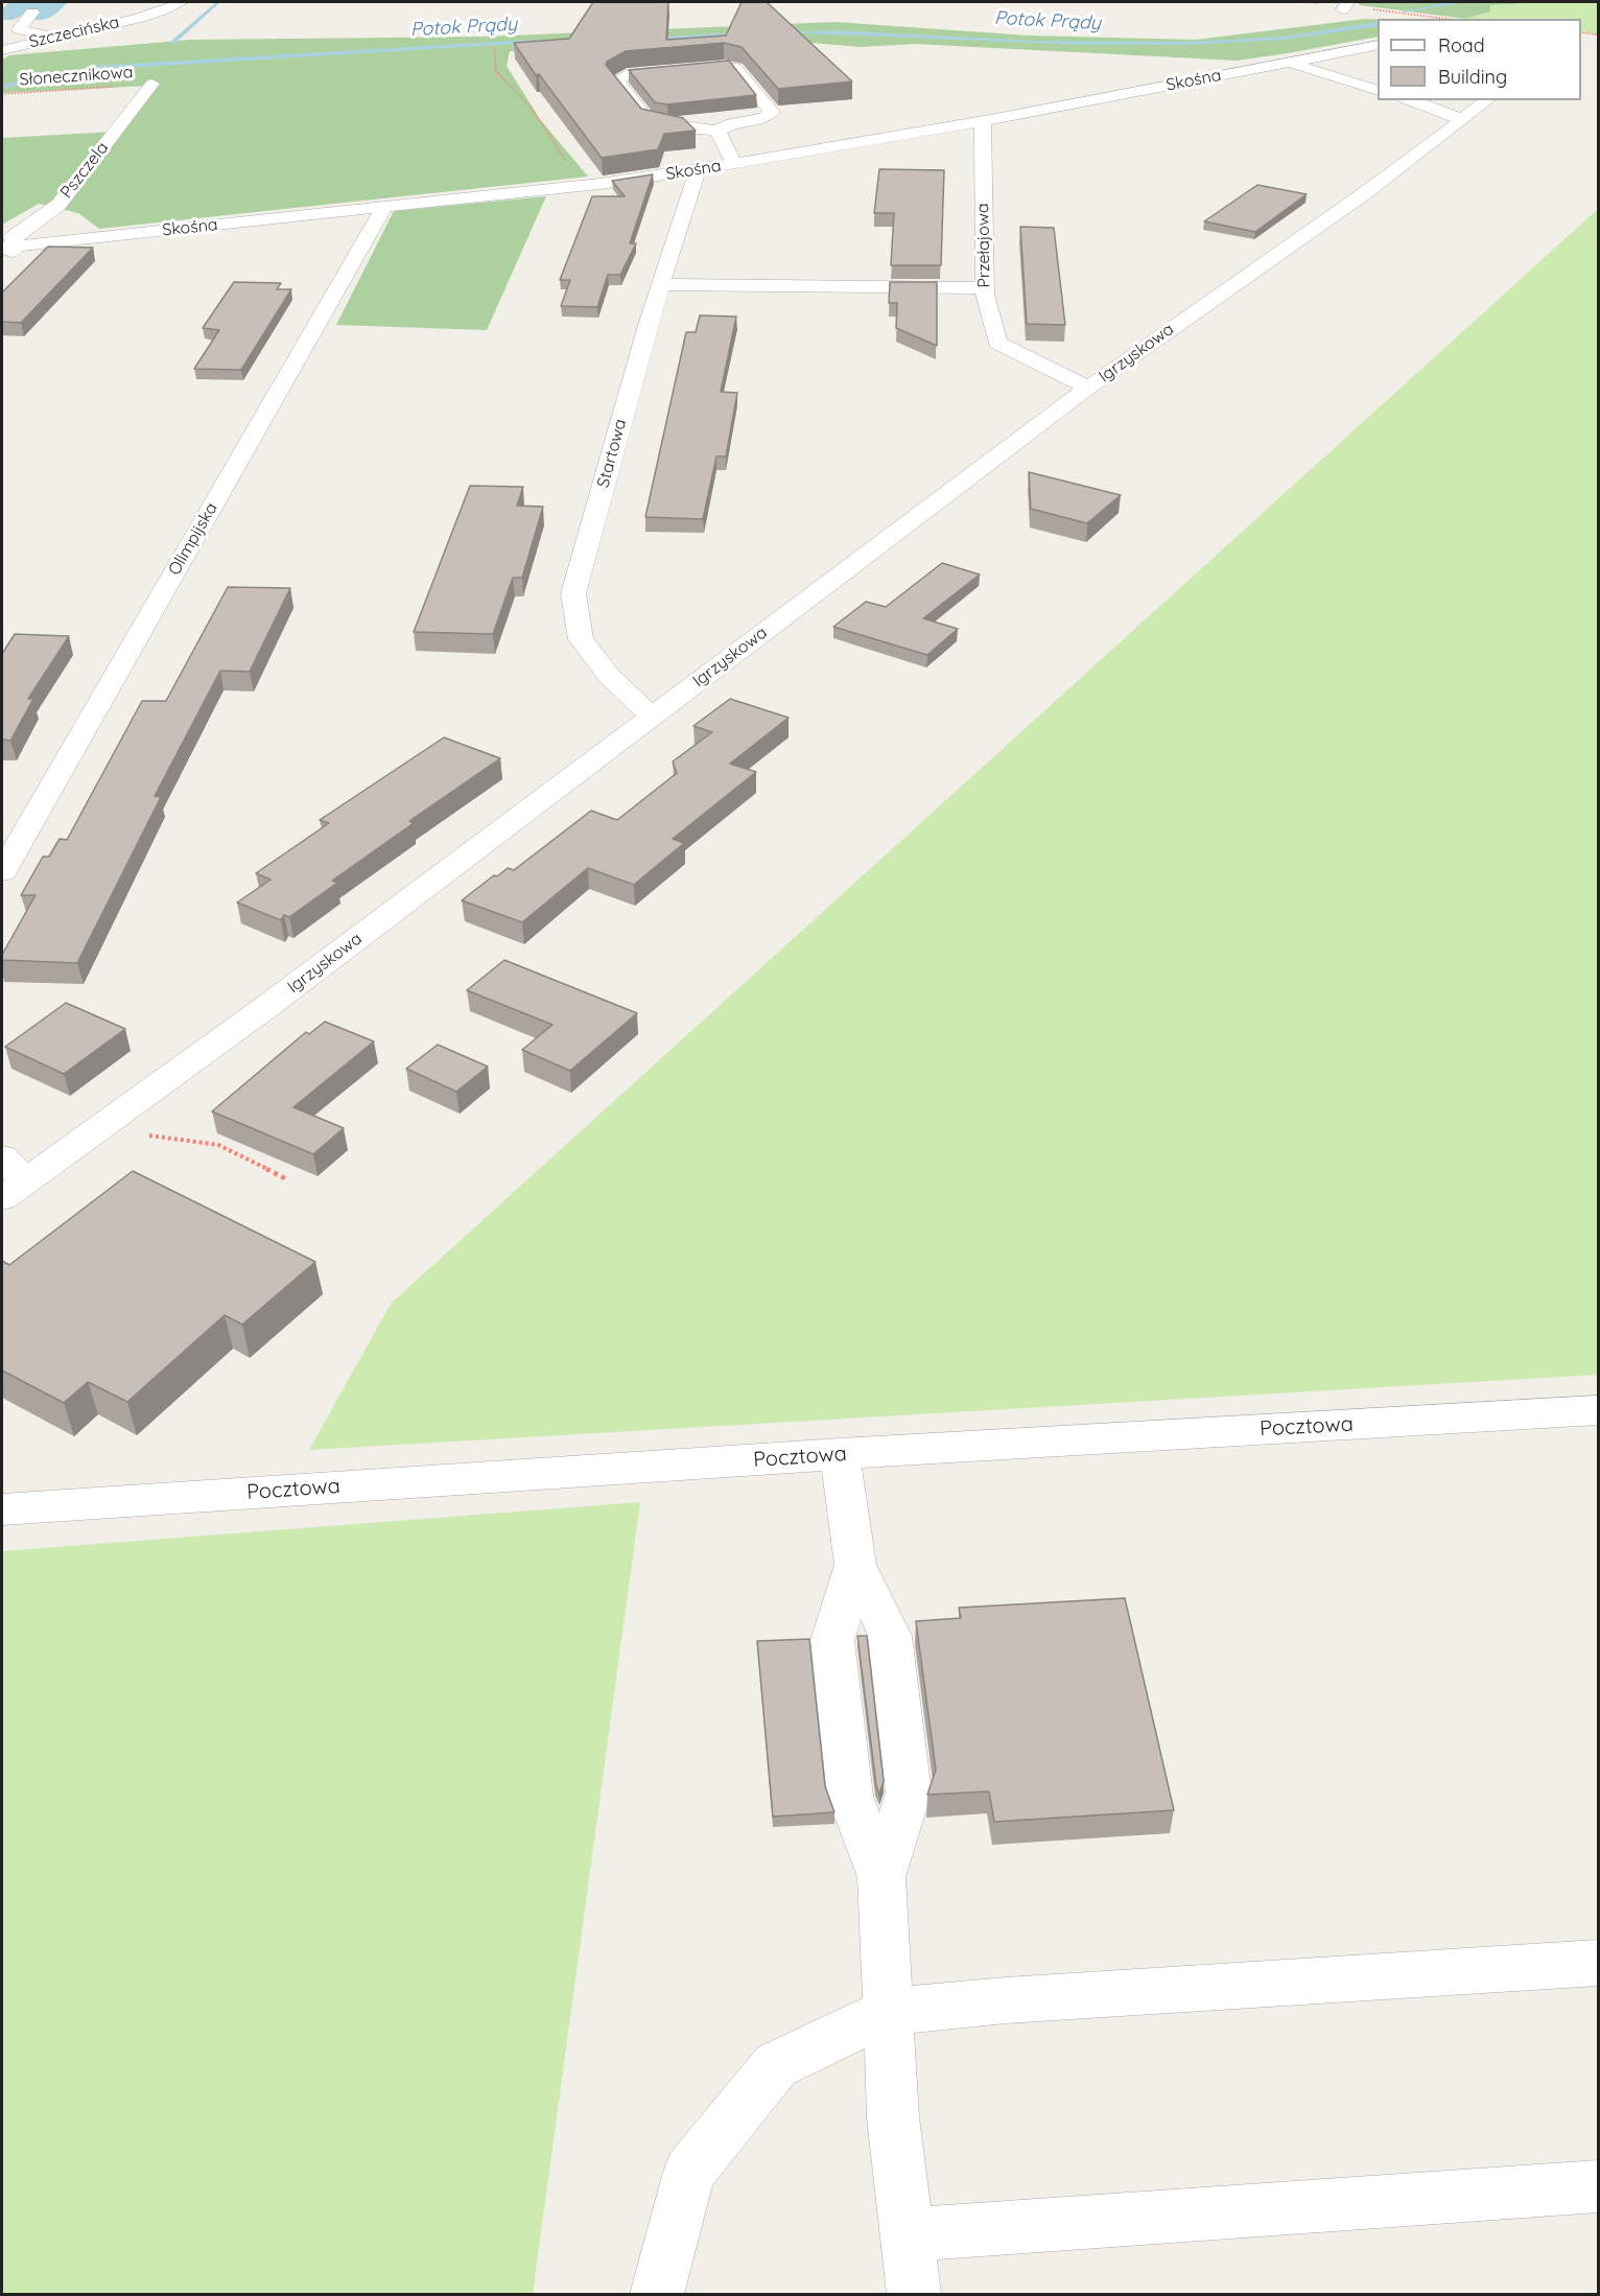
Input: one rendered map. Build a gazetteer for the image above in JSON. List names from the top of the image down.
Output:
{
  "streets": {
    "street": [
      "Szczecińska",
      "Skośna",
      "Pszczela",
      "Przełajowa",
      "Igrzyskowa",
      "Startowa",
      "Olimpijska",
      "Pocztowa"
    ],
    "path": ["Słonecznikowa"]
  },
  "crossings": [
    ["Słonecznikowa", "Pszczela"],
    ["Skośna", "Pszczela"],
    ["Skośna", "Przełajowa"],
    ["Skośna", "Startowa"],
    ["Skośna", "Olimpijska"],
    ["Przełajowa", "Igrzyskowa"],
    ["Igrzyskowa", "Startowa"]
  ],
  "water": ["Potok Prądy"],
  "legend": ["Road", "Building"]
}
